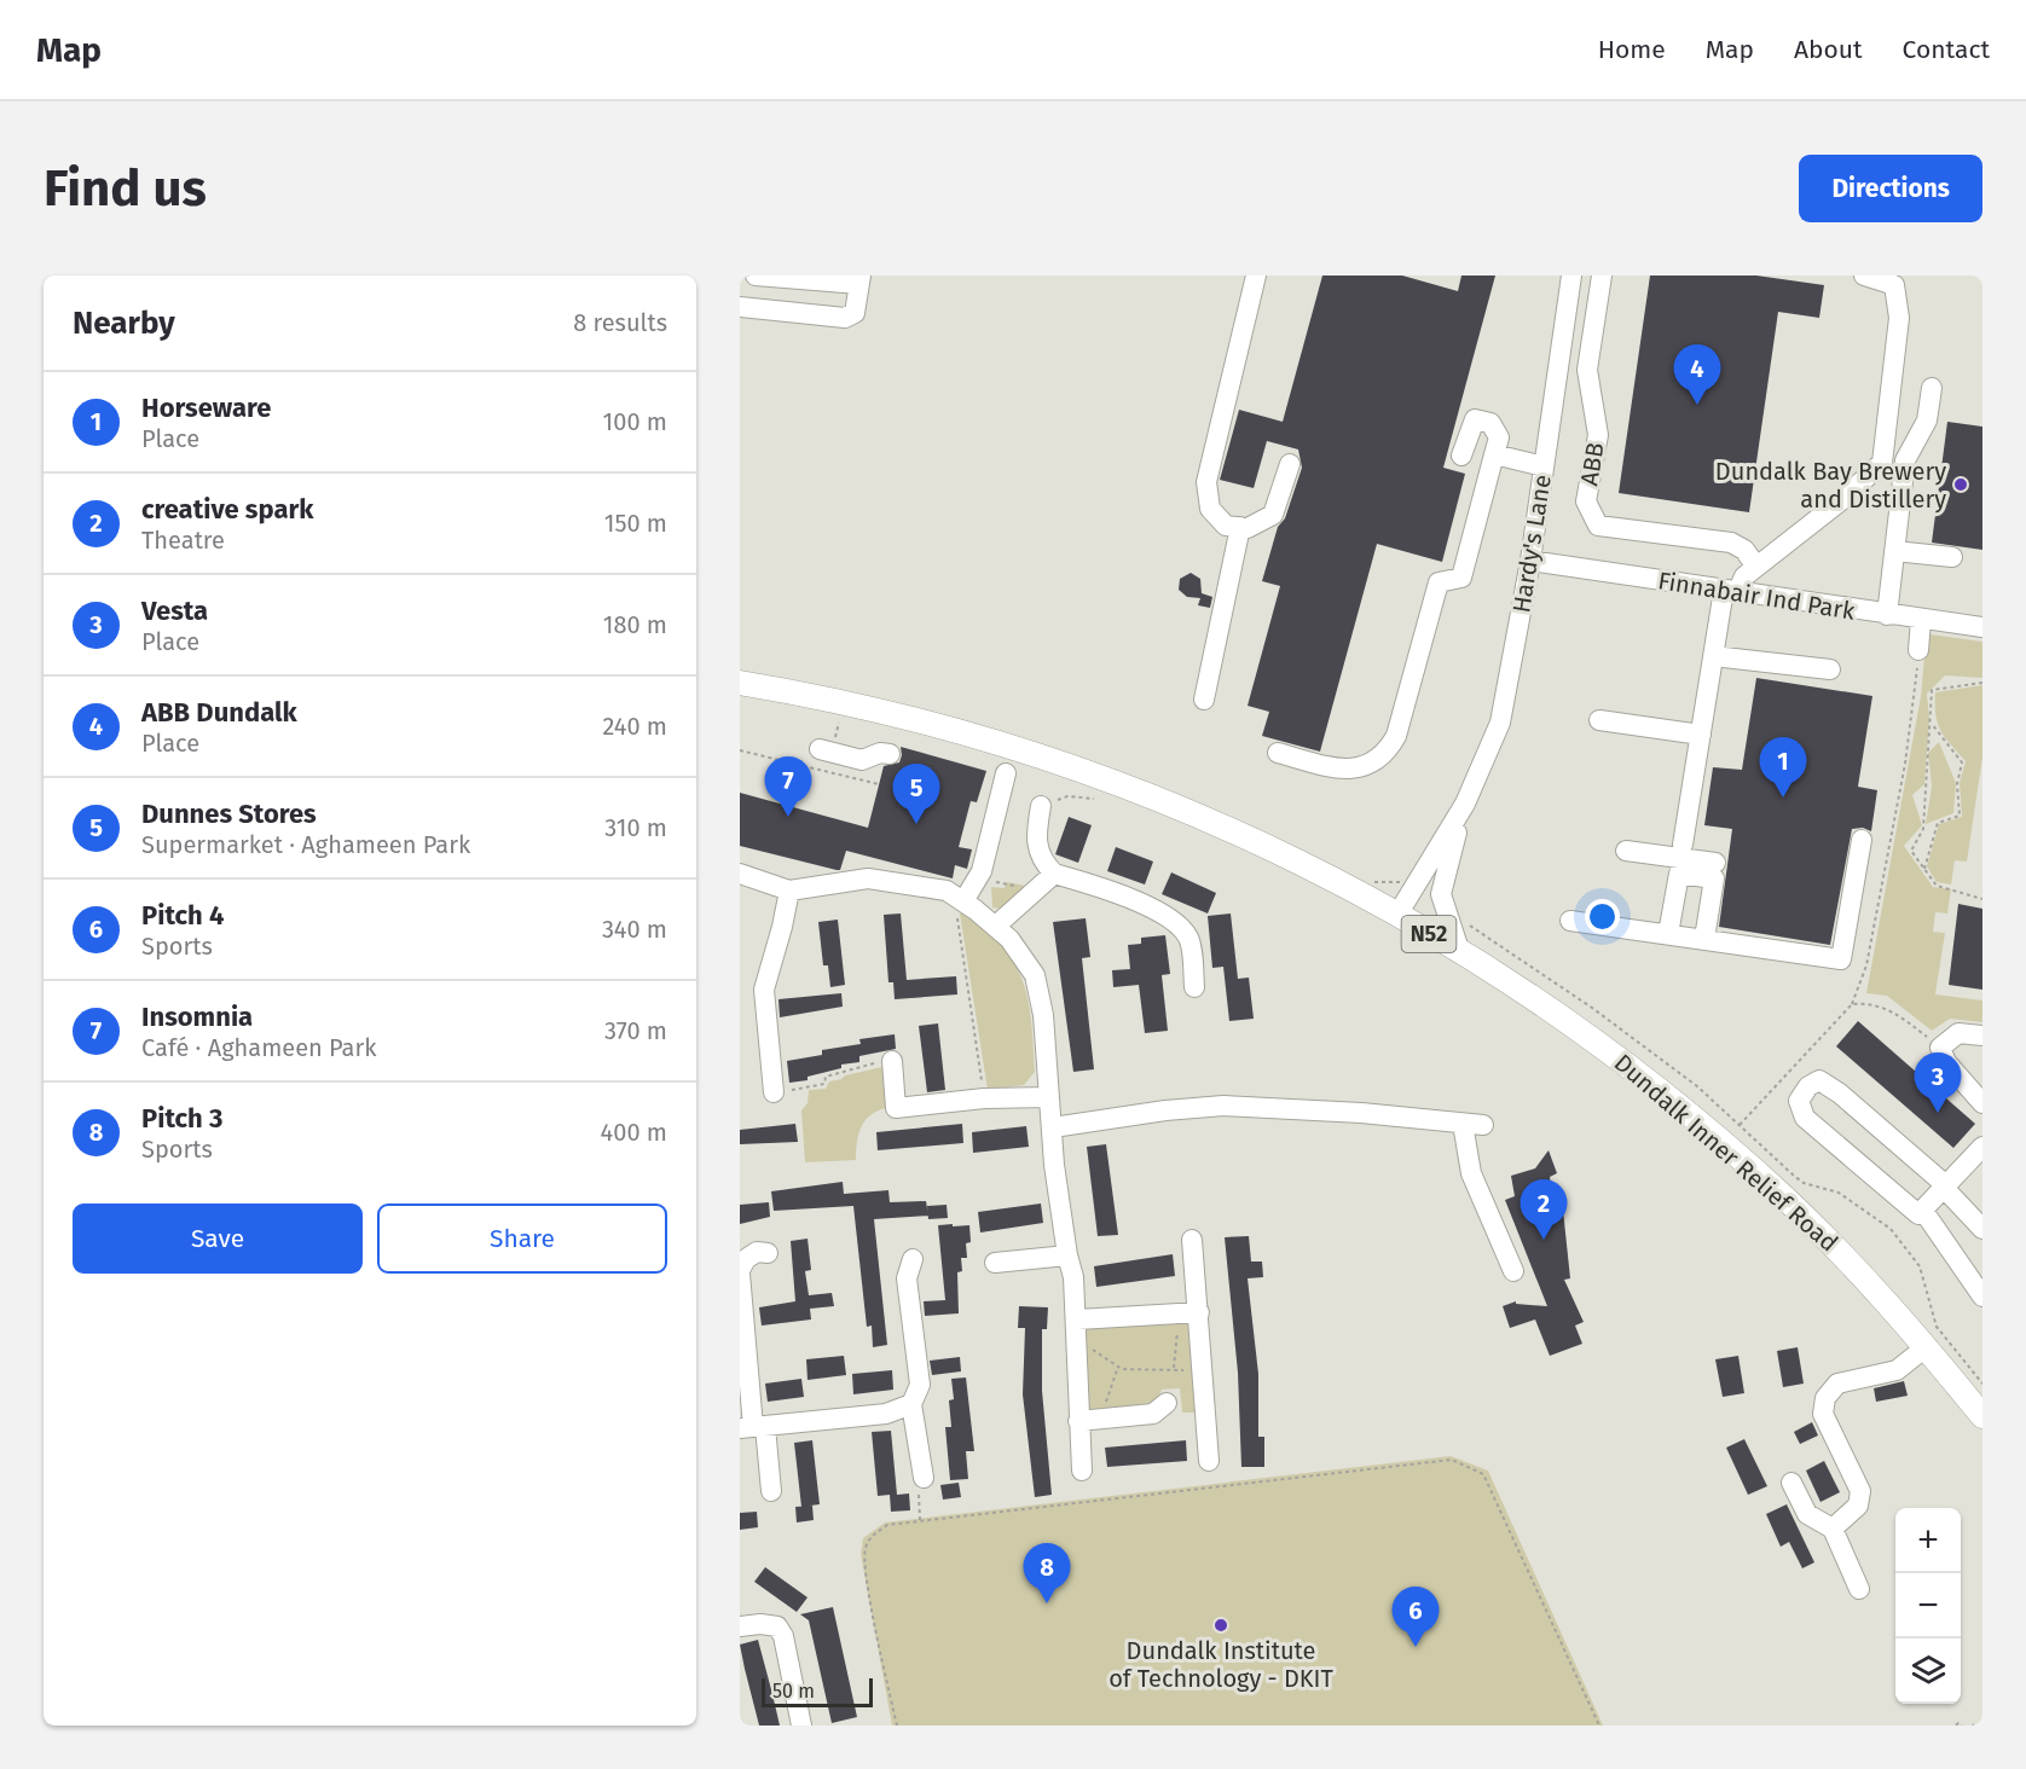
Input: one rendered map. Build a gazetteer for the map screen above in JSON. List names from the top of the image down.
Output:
{
  "streets": {
    "main road": ["N52", "Dundalk Inner Relief Road"],
    "street": ["ABB", "Hardy's Lane", "Finnabair Ind Park"]
  },
  "crossings": [
    ["Hardy's Lane", "Finnabair Ind Park"],
    ["Hardy's Lane", "Dundalk Inner Relief Road"]
  ],
  "places": ["Dundalk Bay Brewery and Distillery", "Dundalk Institute of Technology - DKIT"],
  "scale_bar": "50 m",
  "page": {
    "header": "Map",
    "nav": [
      "Home",
      "Map",
      "About",
      "Contact"
    ],
    "buttons": [
      "Directions",
      ["Save", "Share"]
    ],
    "title": "Find us",
    "heading": ["Nearby", "8 results"],
    "pins": [
      "4",
      "1",
      "7",
      "5",
      "3",
      "2",
      "8",
      "6"
    ],
    "list": [
      {
        "mark": "1",
        "name": "Horseware",
        "note": "Place",
        "value": "100 m"
      },
      {
        "mark": "2",
        "name": "creative spark",
        "note": "Theatre",
        "value": "150 m"
      },
      {
        "mark": "3",
        "name": "Vesta",
        "note": "Place",
        "value": "180 m"
      },
      {
        "mark": "4",
        "name": "ABB Dundalk",
        "note": "Place",
        "value": "240 m"
      },
      {
        "mark": "5",
        "name": "Dunnes Stores",
        "note": "Supermarket · Aghameen Park",
        "value": "310 m"
      },
      {
        "mark": "6",
        "name": "Pitch 4",
        "note": "Sports",
        "value": "340 m"
      },
      {
        "mark": "7",
        "name": "Insomnia",
        "note": "Café · Aghameen Park",
        "value": "370 m"
      },
      {
        "mark": "8",
        "name": "Pitch 3",
        "note": "Sports",
        "value": "400 m"
      }
    ],
    "map_buttons": ["+", "−"],
    "scale": "50 m"
  }
}
